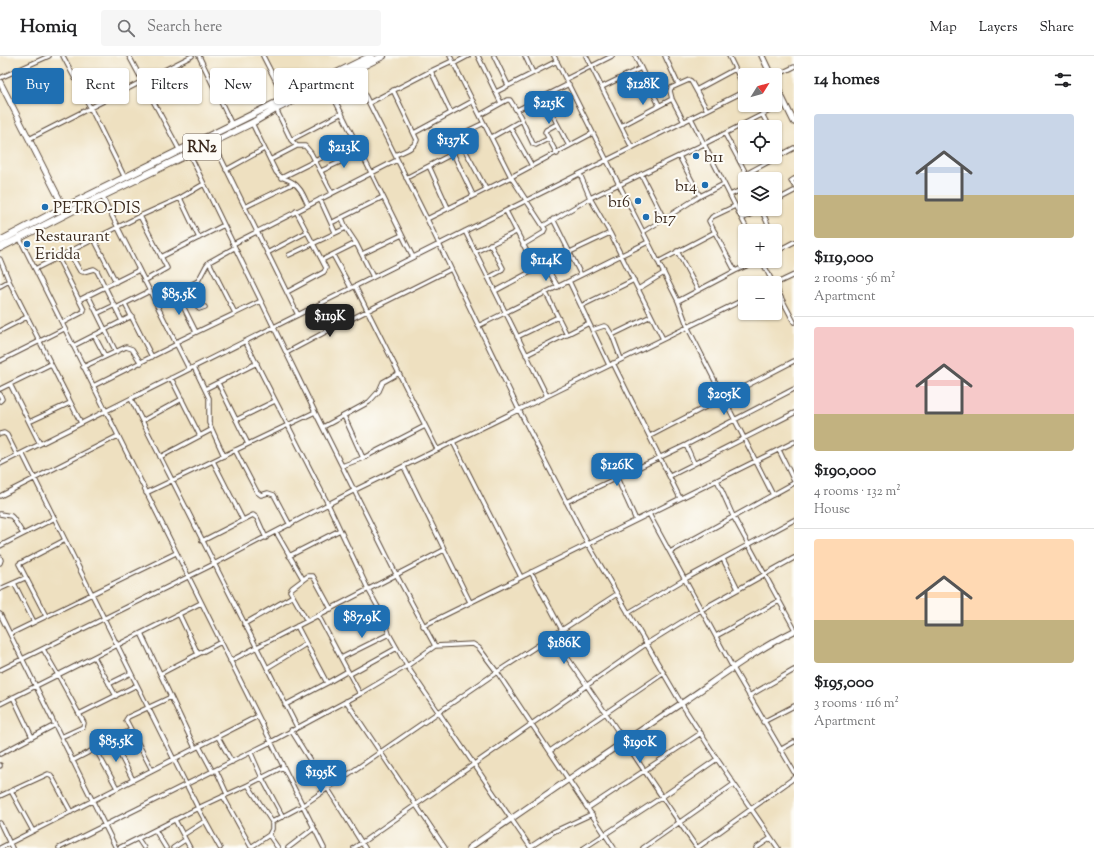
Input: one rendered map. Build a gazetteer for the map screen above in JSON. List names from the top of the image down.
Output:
{
  "streets": {
    "highway": ["RN2"]
  },
  "places": [
    "b11",
    "b14",
    "b16",
    "PETRO-DIS",
    "b17",
    "Restaurant Eridda"
  ],
  "north": "top right",
  "page": {
    "header": "Homiq",
    "search": "Search here",
    "nav": ["Map", "Layers", "Share"],
    "heading": "14 homes",
    "map_buttons": ["+", "−"],
    "chip": [
      "Buy",
      "Rent",
      "Filters",
      "New",
      "Apartment"
    ],
    "price": [
      "$128K",
      "$215K",
      "$137K",
      "$213K",
      "$114K",
      "$85.5K",
      "$119K",
      "$205K",
      "$126K",
      "$87.9K",
      "$186K",
      "$85.5K",
      "$190K",
      "$195K"
    ],
    "list": [
      {
        "name": "$119,000",
        "note": "2 rooms · 56 m² · Apartment"
      },
      {
        "name": "$190,000",
        "note": "4 rooms · 132 m² · House"
      },
      {
        "name": "$195,000",
        "note": "3 rooms · 116 m² · Apartment"
      }
    ]
  }
}
